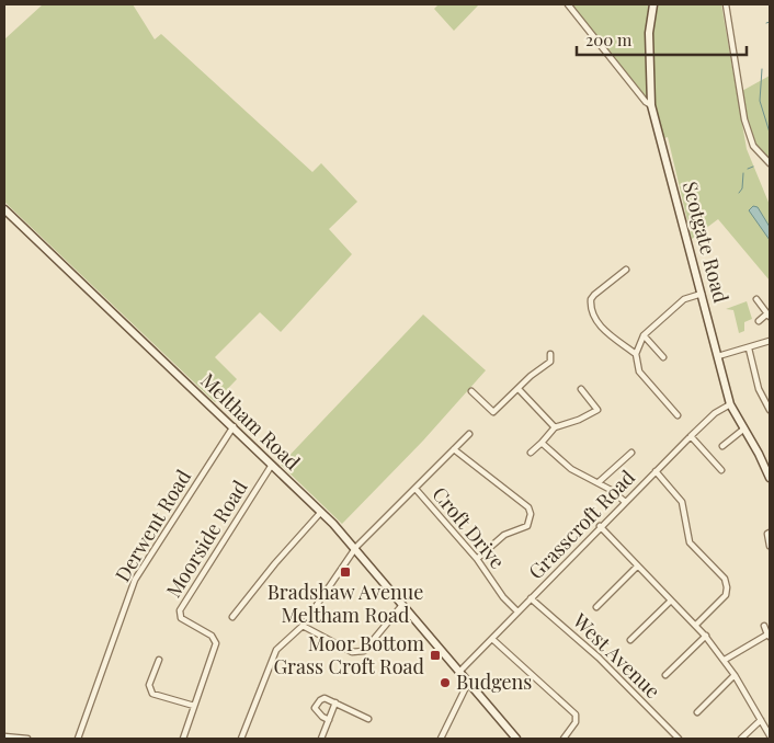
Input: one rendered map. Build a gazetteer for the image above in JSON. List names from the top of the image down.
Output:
{
  "streets": {
    "street": [
      "Scotgate Road",
      "Meltham Road",
      "Grasscroft Road",
      "Derwent Road",
      "Croft Drive",
      "Moorside Road",
      "West Avenue"
    ]
  },
  "crossings": [
    ["Scotgate Road", "Grasscroft Road"],
    ["Meltham Road", "Grasscroft Road"],
    ["Meltham Road", "Derwent Road"],
    ["Meltham Road", "Moorside Road"],
    ["Grasscroft Road", "Croft Drive"],
    ["Grasscroft Road", "West Avenue"]
  ],
  "places": {
    "transit": ["Bradshaw Avenue Meltham Road", "Moor Bottom Grass Croft Road"],
    "other": ["Budgens"]
  },
  "scale_bar": "200 m"
}
